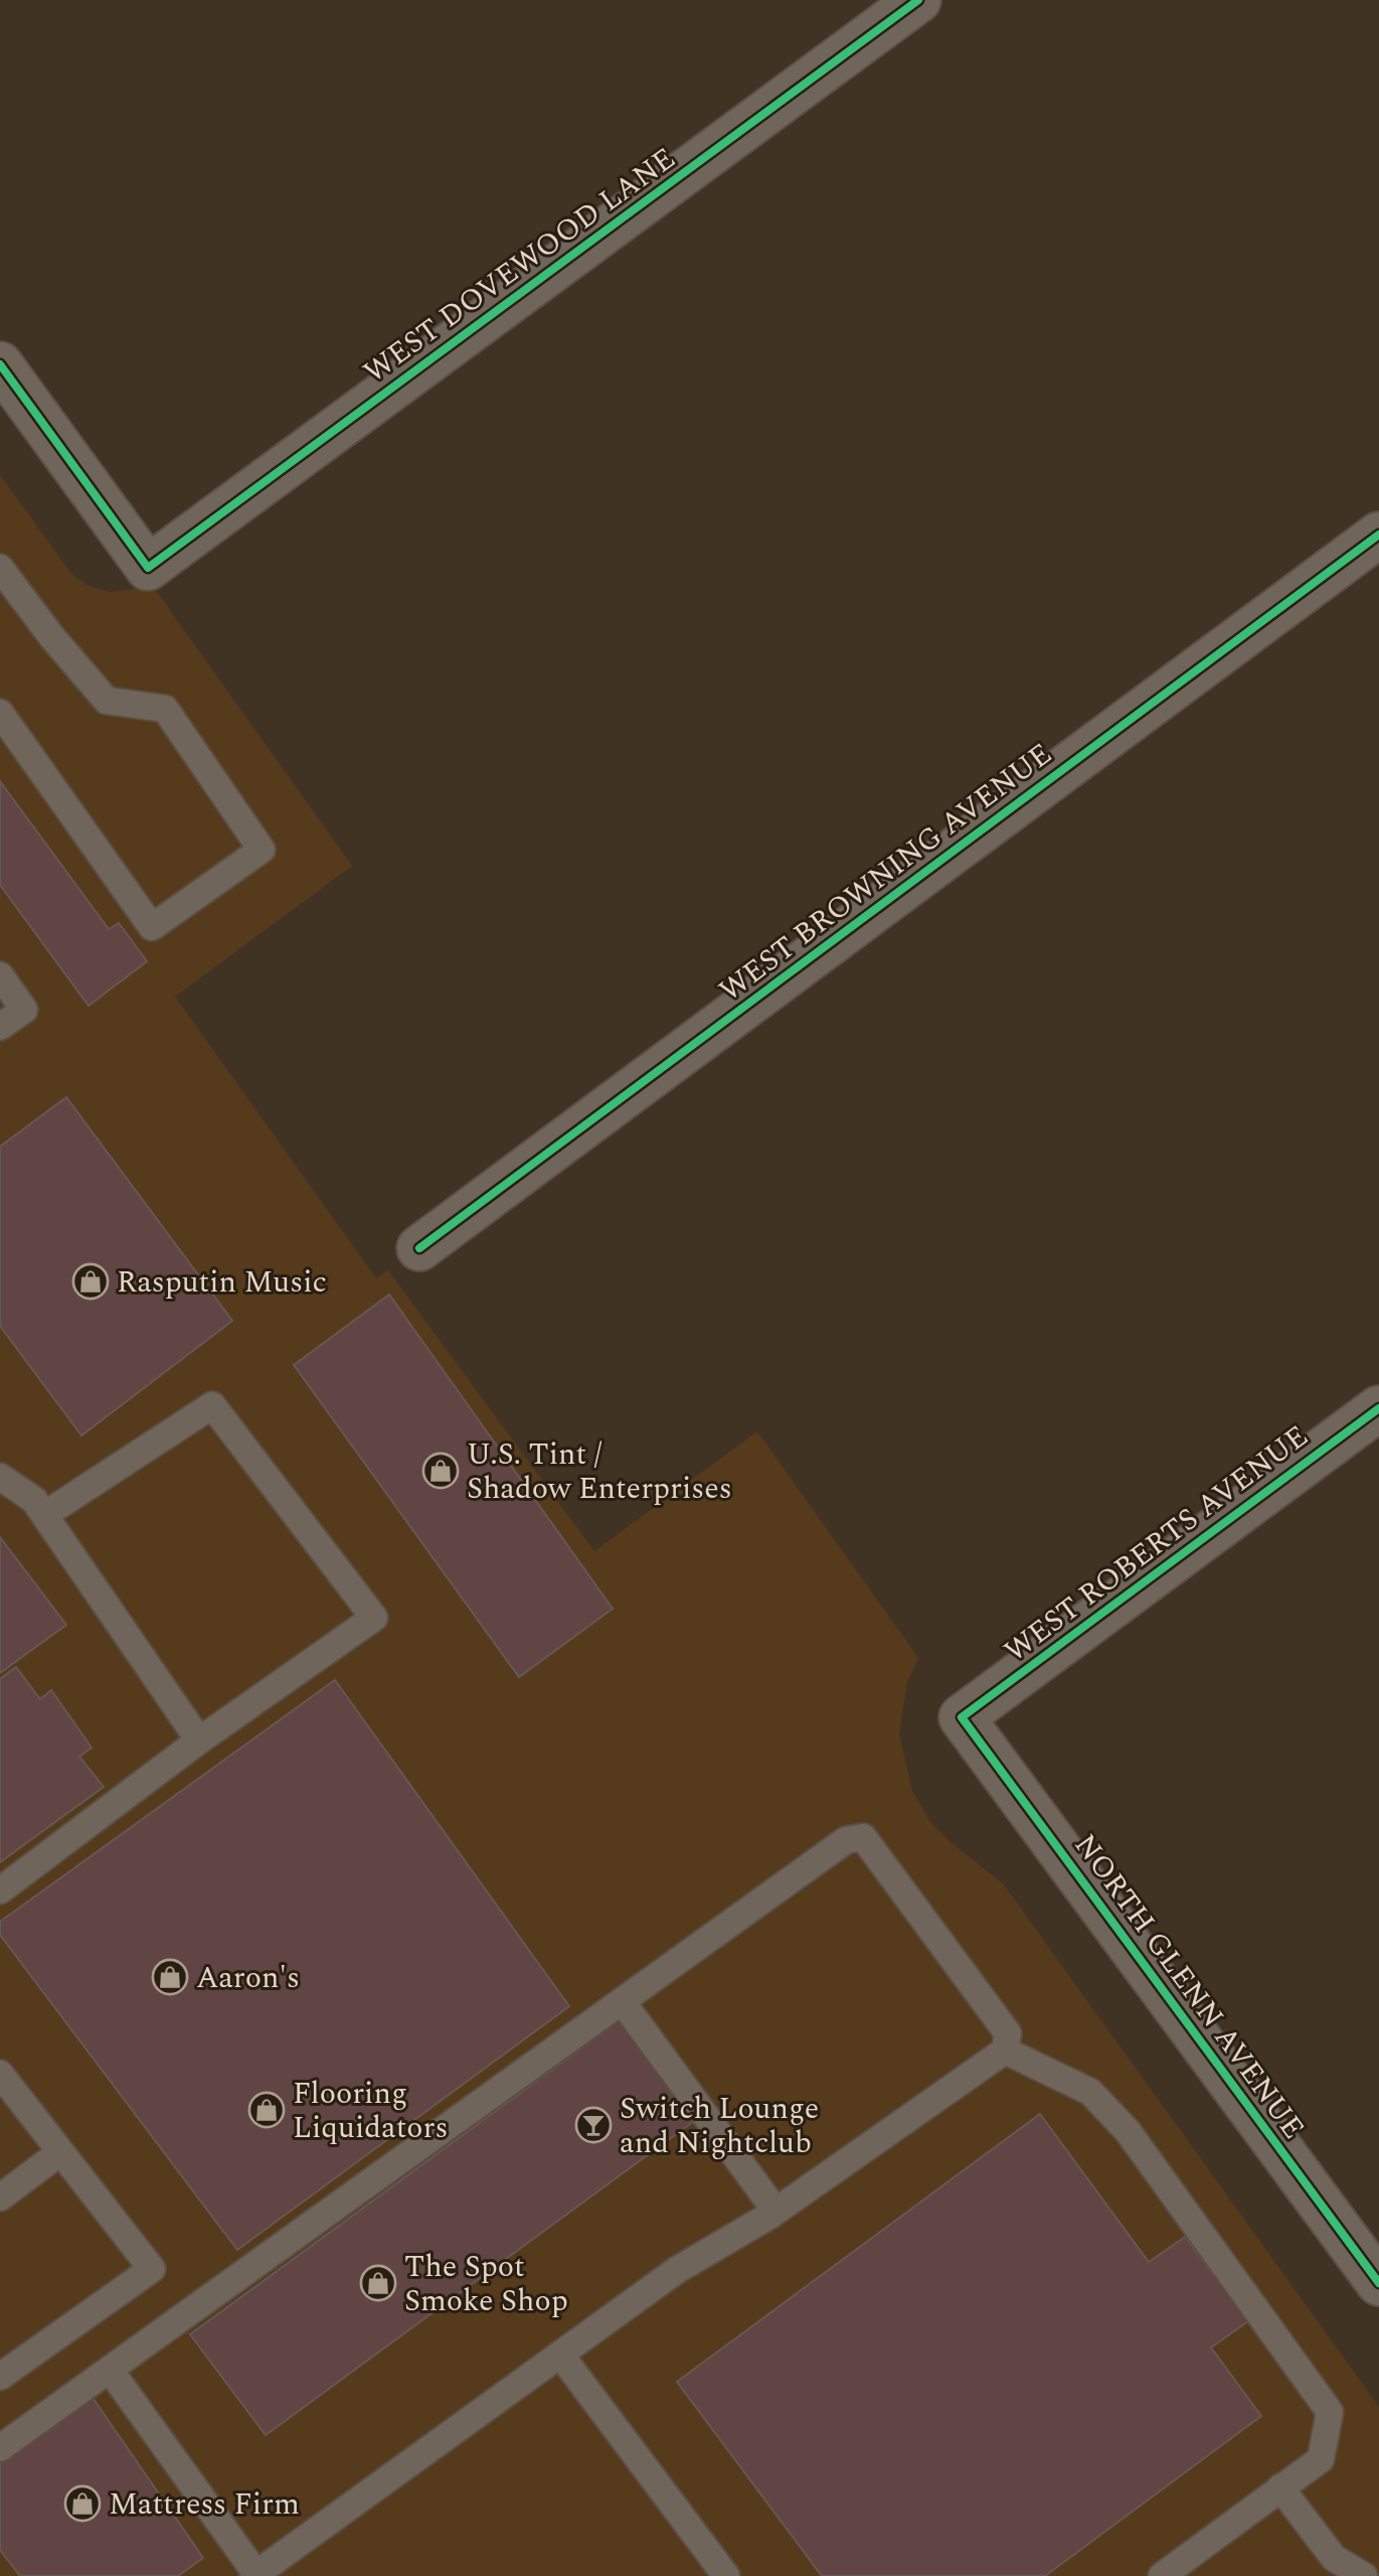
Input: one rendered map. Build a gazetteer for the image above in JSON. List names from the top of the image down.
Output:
{
  "streets": {
    "street": [
      "WEST DOVEWOOD LANE",
      "WEST BROWNING AVENUE",
      "WEST ROBERTS AVENUE",
      "NORTH GLENN AVENUE"
    ]
  },
  "crossings": [
    ["WEST ROBERTS AVENUE", "NORTH GLENN AVENUE"]
  ],
  "places": {
    "shop": [
      "Rasputin Music",
      "U.S. Tint / Shadow Enterprises",
      "Aaron's",
      "Flooring Liquidators",
      "The Spot Smoke Shop",
      "Mattress Firm"
    ],
    "bar": ["Switch Lounge and Nightclub"]
  }
}
